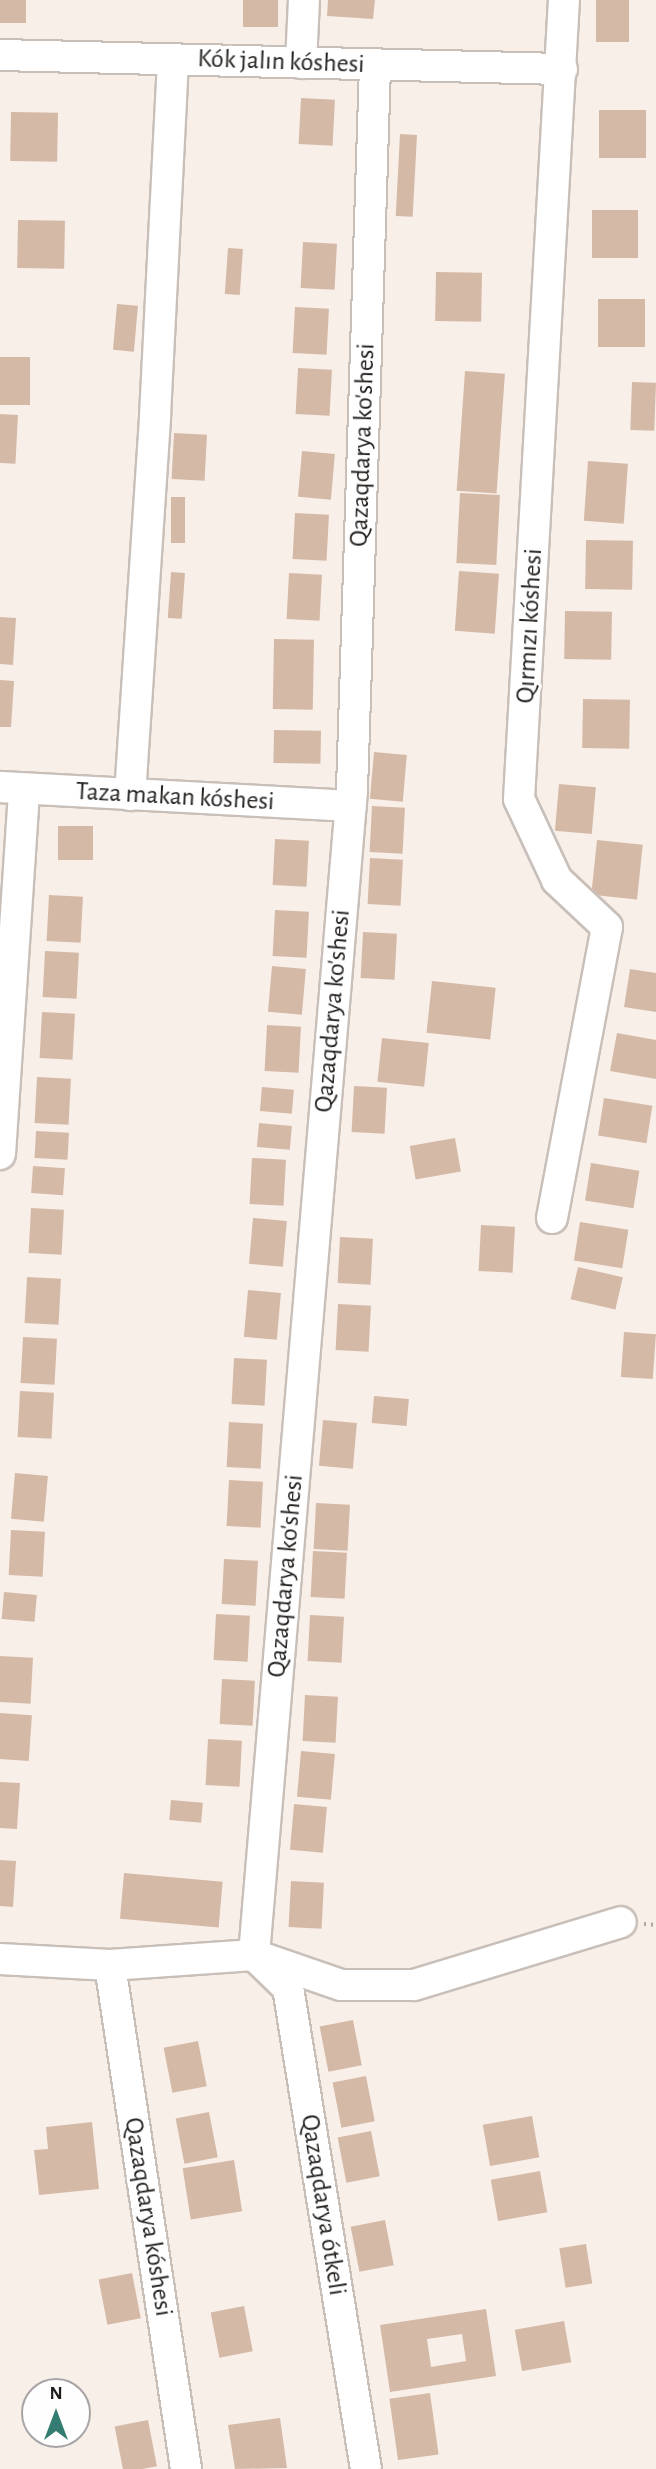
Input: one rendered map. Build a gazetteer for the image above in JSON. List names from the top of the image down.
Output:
{
  "streets": {
    "street": [
      "Kók jalın kóshesi",
      "Qazaqdarya ko'shesi",
      "Qırmızı kóshesi",
      "Taza makan kóshesi",
      "Qazaqdarya ótkeli",
      "Qazaqdarya kóshesi"
    ]
  },
  "crossings": [
    ["Kók jalın kóshesi", "Qazaqdarya ko'shesi"],
    ["Kók jalın kóshesi", "Qırmızı kóshesi"],
    ["Qazaqdarya ko'shesi", "Taza makan kóshesi"],
    ["Qazaqdarya ko'shesi", "Qazaqdarya ótkeli"]
  ],
  "north": "top"
}
